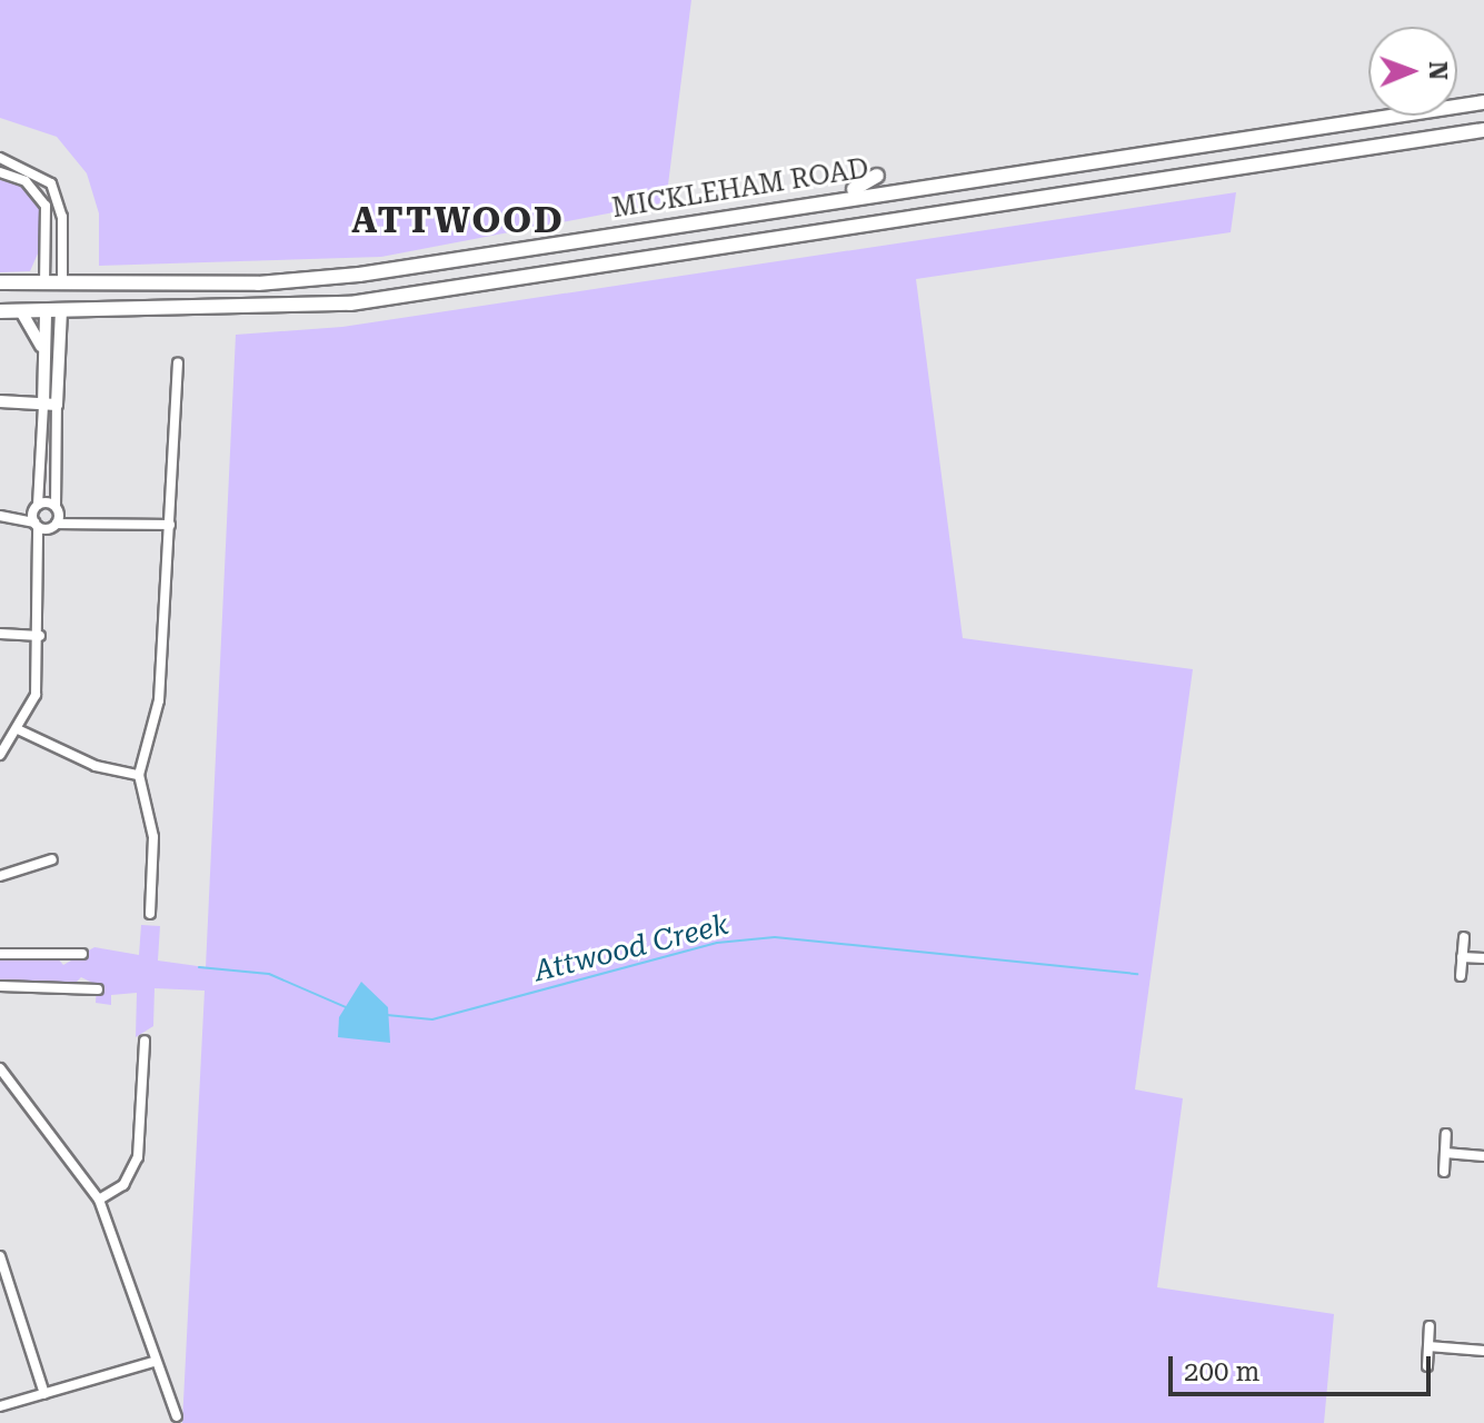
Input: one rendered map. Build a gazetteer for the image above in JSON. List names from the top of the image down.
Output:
{
  "streets": {
    "main road": ["MICKLEHAM ROAD"]
  },
  "districts": ["ATTWOOD"],
  "water": ["Attwood Creek"],
  "scale_bar": "200 m",
  "north": "right"
}
